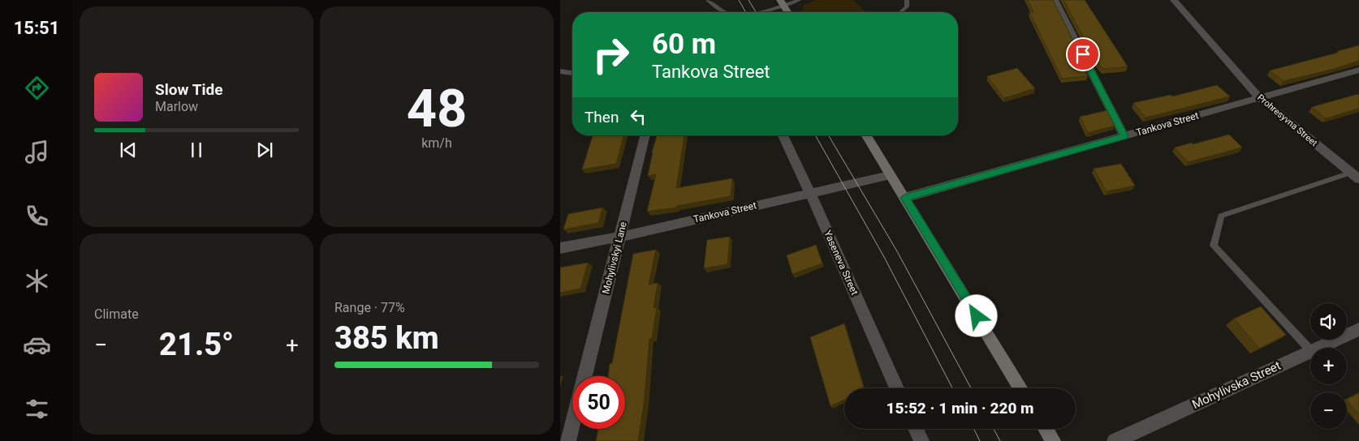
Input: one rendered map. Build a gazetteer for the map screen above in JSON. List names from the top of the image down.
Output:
{
  "streets": {
    "street": [
      "Prohresyvna Street",
      "Tankova Street",
      "Mohylivskyi Lane",
      "Yaseneva Street",
      "Mohylivska Street"
    ]
  },
  "crossings": [
    ["Prohresyvna Street", "Tankova Street"],
    ["Tankova Street", "Mohylivskyi Lane"],
    ["Tankova Street", "Yaseneva Street"]
  ],
  "page": {
    "tabs": "15:51",
    "tile": [
      ["48", "km/h"],
      "Climate",
      ["Range · 77%", "385 km"]
    ],
    "turn": ["60 m", "Tankova Street"],
    "song": ["Slow Tide", "Marlow"],
    "then": "Then",
    "map_buttons": ["+", "−"],
    "heat": ["−", "21.5°", "+"],
    "limit": "50",
    "trip": "15:52 · 1 min · 220 m"
  }
}
